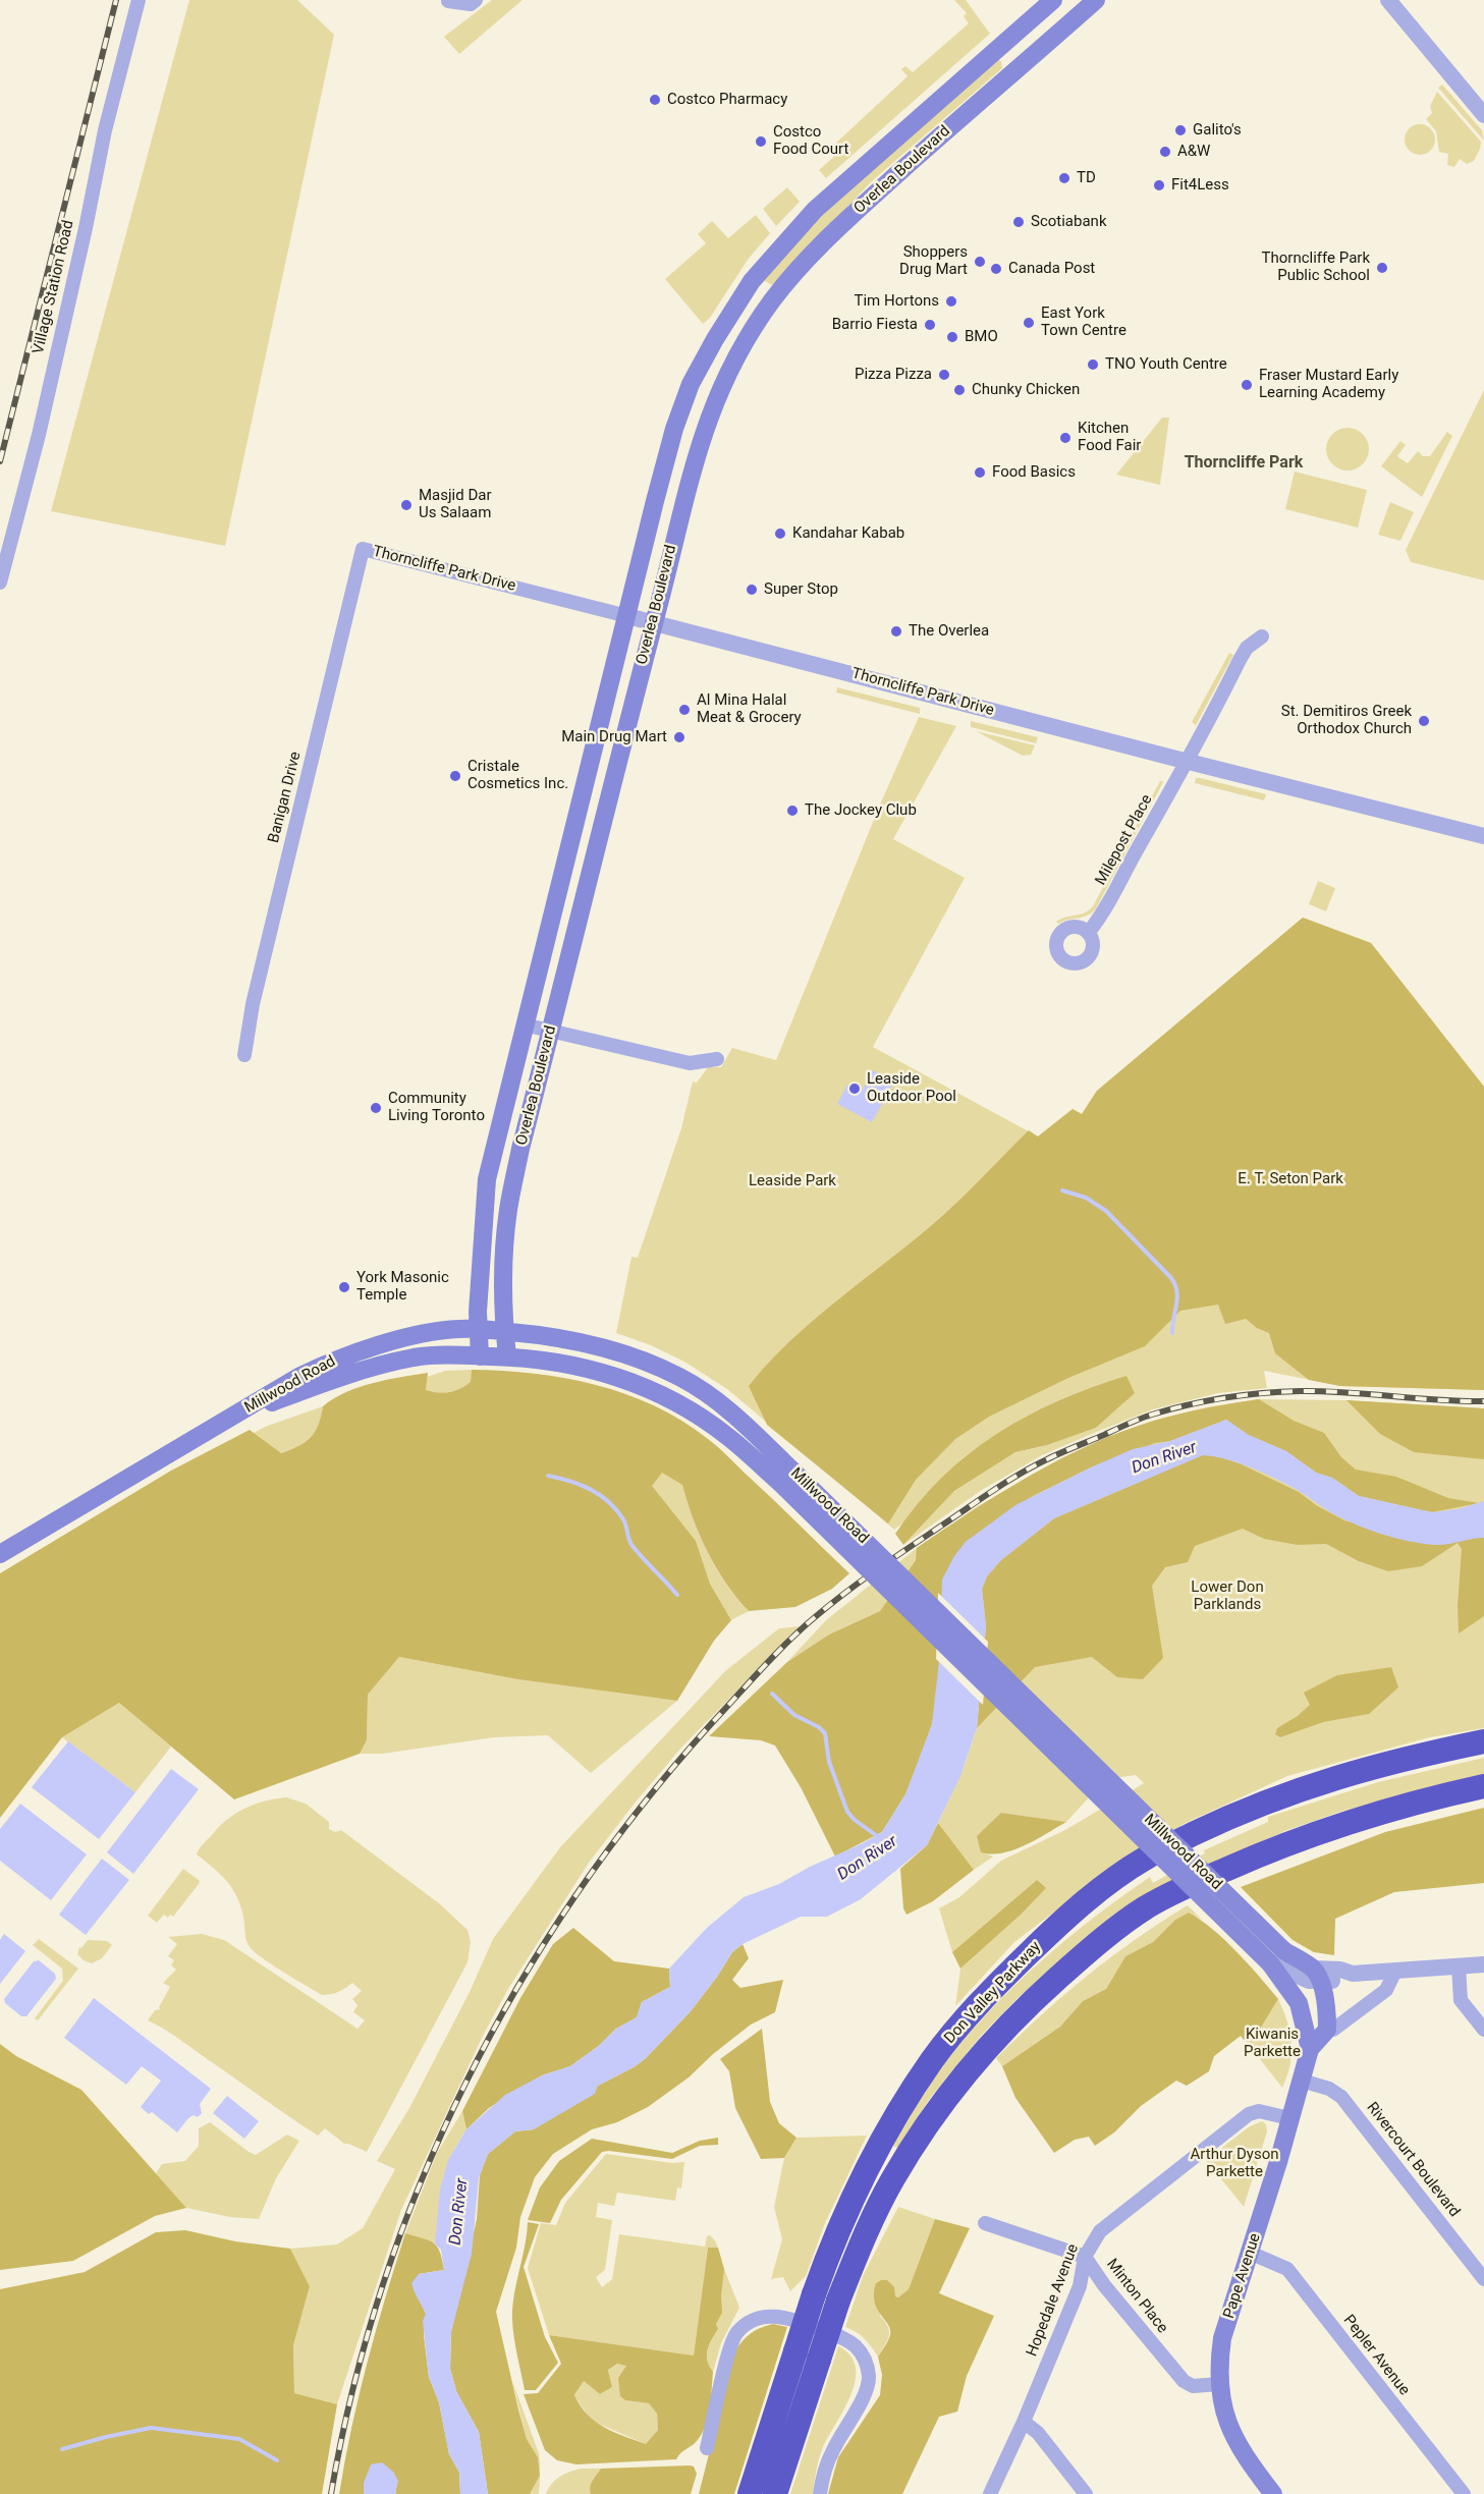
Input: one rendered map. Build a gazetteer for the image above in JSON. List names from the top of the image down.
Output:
{
  "streets": {
    "highway": ["Don Valley Parkway"],
    "main road": ["Overlea Boulevard", "Millwood Road", "Pape Avenue"],
    "street": [
      "Village Station Road",
      "Thorncliffe Park Drive",
      "Banigan Drive",
      "Milepost Place",
      "Rivercourt Boulevard",
      "Minton Place",
      "Hopedale Avenue",
      "Pepler Avenue"
    ]
  },
  "crossings": [
    ["Overlea Boulevard", "Thorncliffe Park Drive"],
    ["Overlea Boulevard", "Millwood Road"],
    ["Thorncliffe Park Drive", "Banigan Drive"],
    ["Thorncliffe Park Drive", "Milepost Place"],
    ["Millwood Road", "Pape Avenue"],
    ["Rivercourt Boulevard", "Pape Avenue"],
    ["Pape Avenue", "Minton Place"],
    ["Pape Avenue", "Hopedale Avenue"],
    ["Pape Avenue", "Pepler Avenue"],
    ["Minton Place", "Hopedale Avenue"]
  ],
  "districts": ["Thorncliffe Park"],
  "water": ["Don River"],
  "parks": [
    "E. T. Seton Park",
    "Leaside Park",
    "Lower Don Parklands",
    "Kiwanis Parkette",
    "Arthur Dyson Parkette"
  ],
  "places": [
    "Costco Pharmacy",
    "Galito's",
    "Costco Food Court",
    "A&W",
    "TD",
    "Fit4Less",
    "Scotiabank",
    "Shoppers Drug Mart",
    "Thorncliffe Park Public School",
    "Canada Post",
    "Tim Hortons",
    "East York Town Centre",
    "Barrio Fiesta",
    "BMO",
    "TNO Youth Centre",
    "Pizza Pizza",
    "Fraser Mustard Early Learning Academy",
    "Chunky Chicken",
    "Kitchen Food Fair",
    "Food Basics",
    "Masjid Dar Us Salaam",
    "Kandahar Kabab",
    "Super Stop",
    "The Overlea",
    "Al Mina Halal Meat & Grocery",
    "St. Demitiros Greek Orthodox Church",
    "Main Drug Mart",
    "Cristale Cosmetics Inc.",
    "The Jockey Club",
    "Leaside Outdoor Pool",
    "Community Living Toronto",
    "York Masonic Temple"
  ]
}
